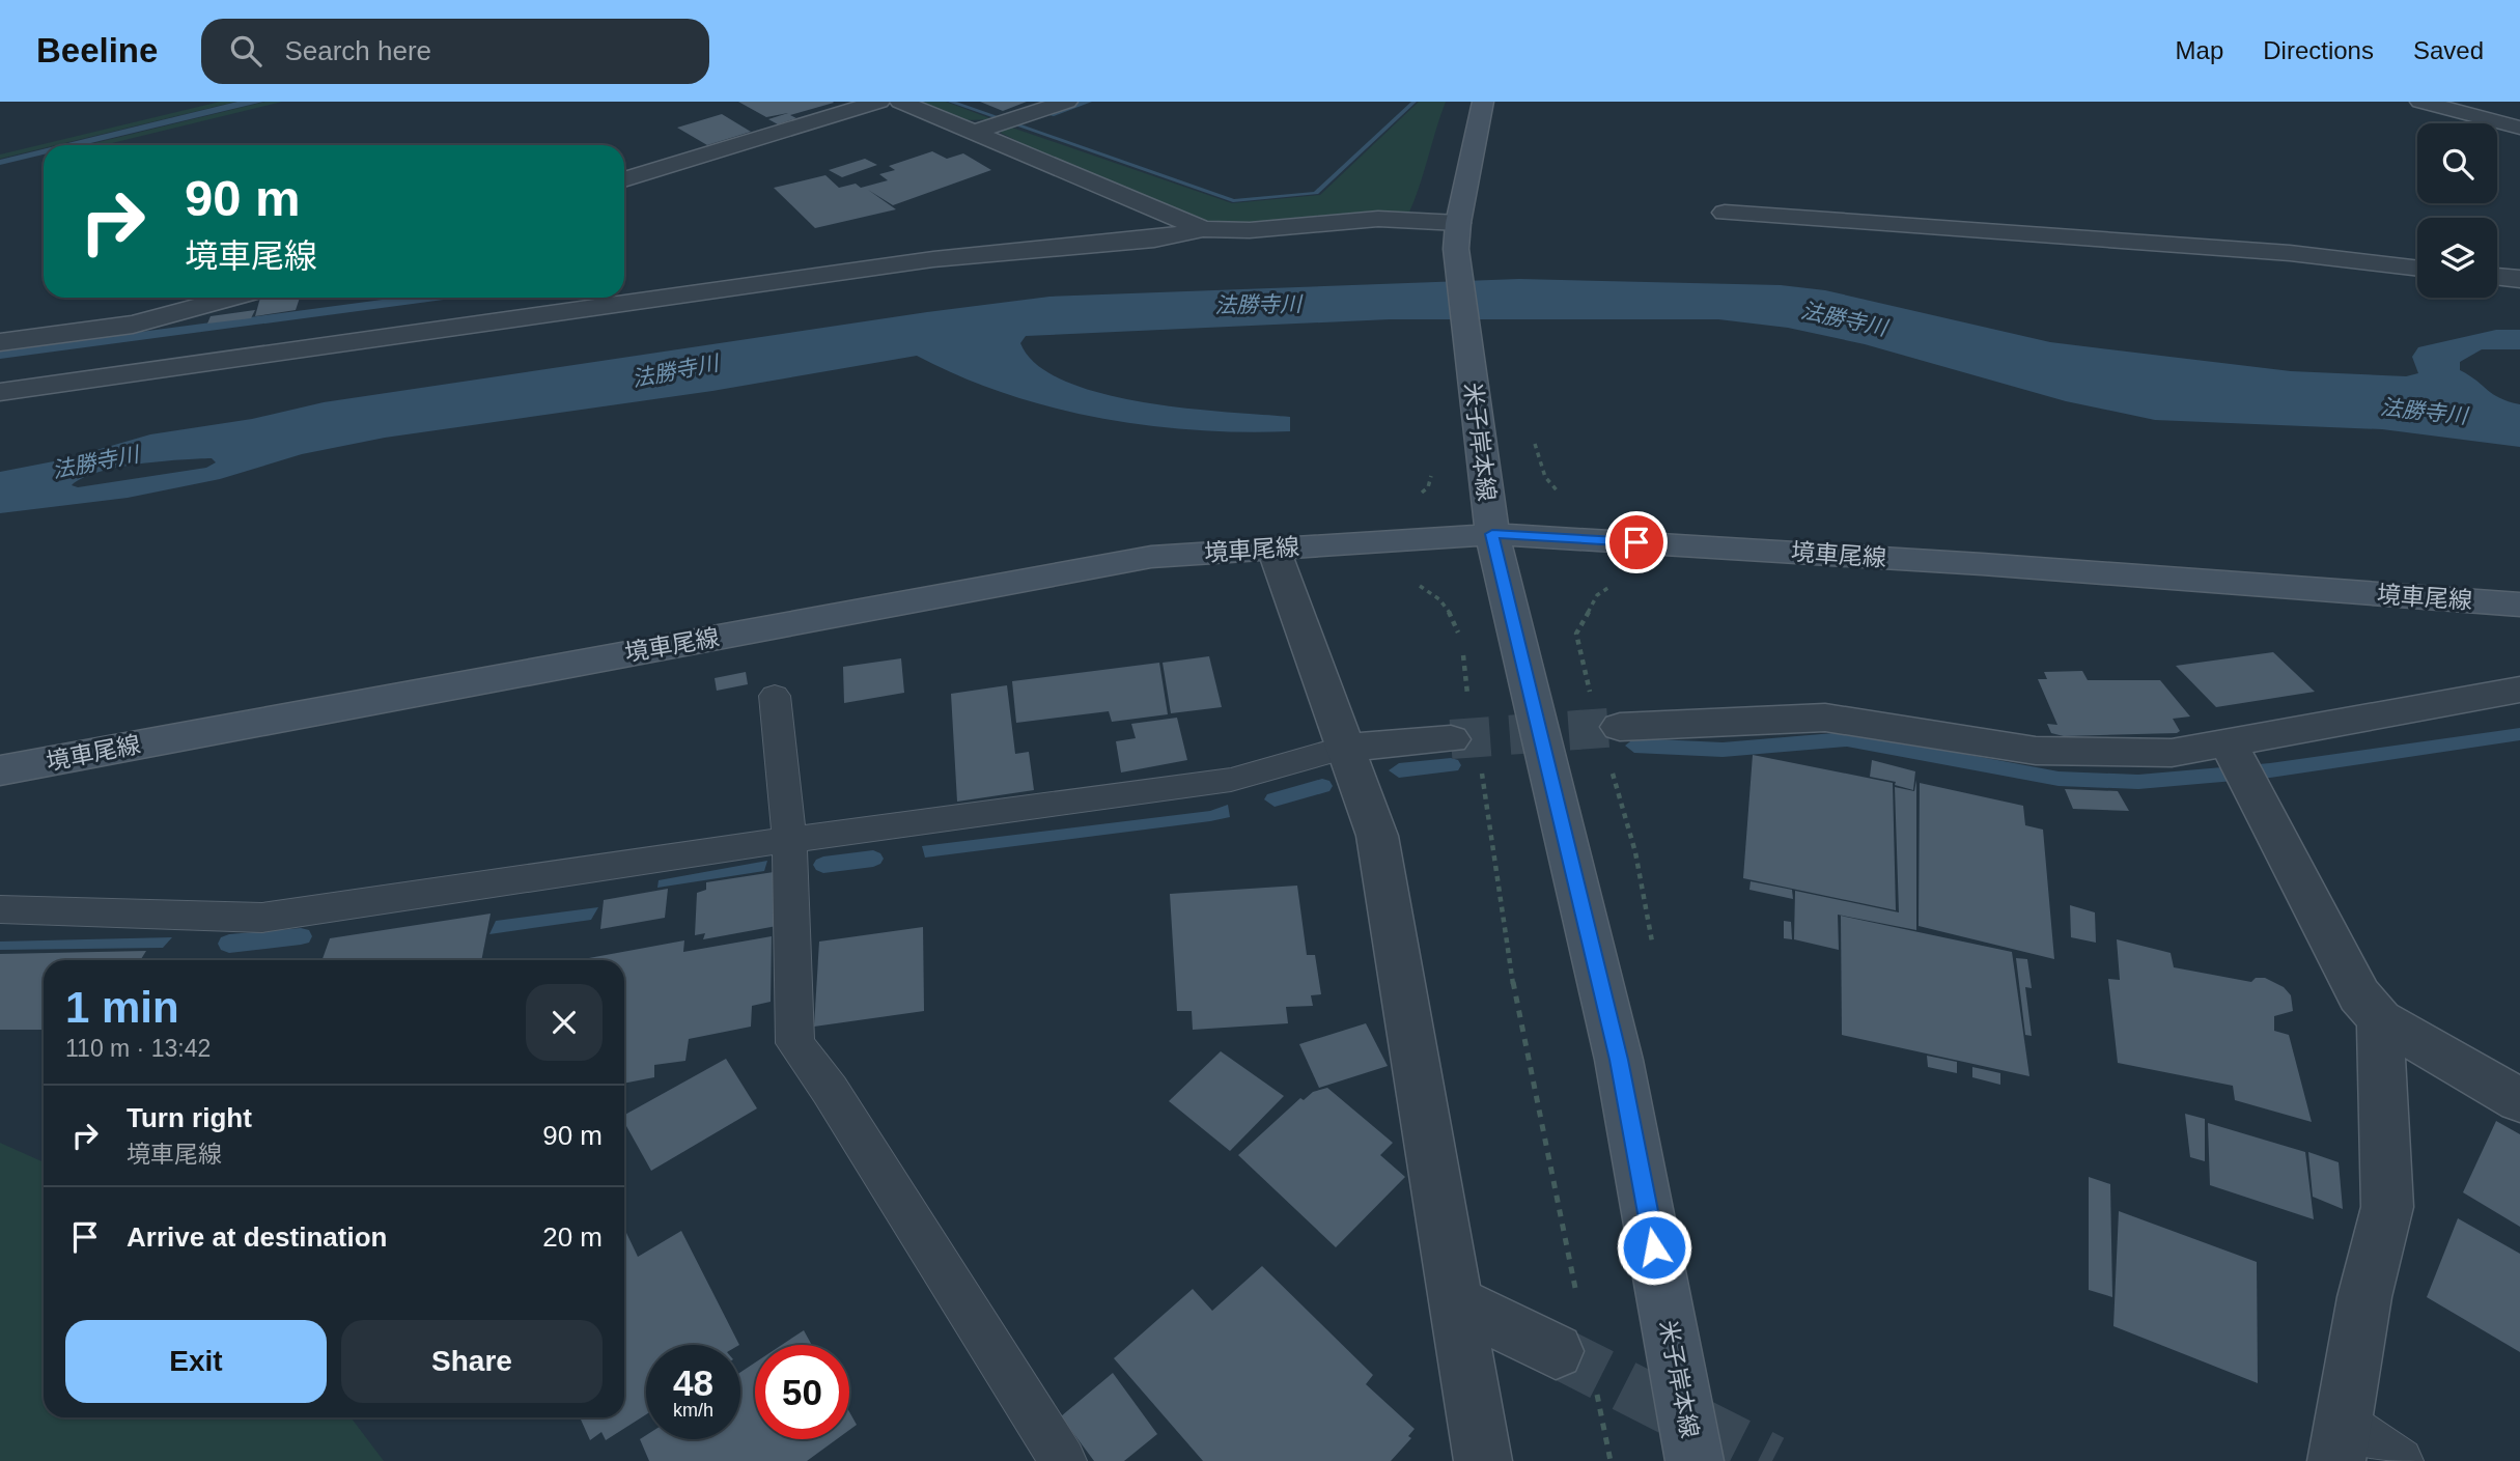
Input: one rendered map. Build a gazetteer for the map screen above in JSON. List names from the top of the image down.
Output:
{
  "streets": {
    "main road": ["米子岸本線", "境車尾線"]
  },
  "crossings": [
    ["米子岸本線", "境車尾線"]
  ],
  "water": ["法勝寺川"],
  "page": {
    "header": "Beeline",
    "search": "Search here",
    "nav": ["Map", "Directions", "Saved"],
    "turn": ["90 m", "境車尾線"],
    "heading": ["1 min", "110 m · 13:42"],
    "list": [
      {
        "name": "Turn right",
        "note": "境車尾線",
        "value": "90 m"
      },
      {
        "name": "Arrive at destination",
        "value": "20 m"
      }
    ],
    "buttons": ["Exit", "Share"],
    "speed": "48 km/h",
    "limit": "50"
  }
}
